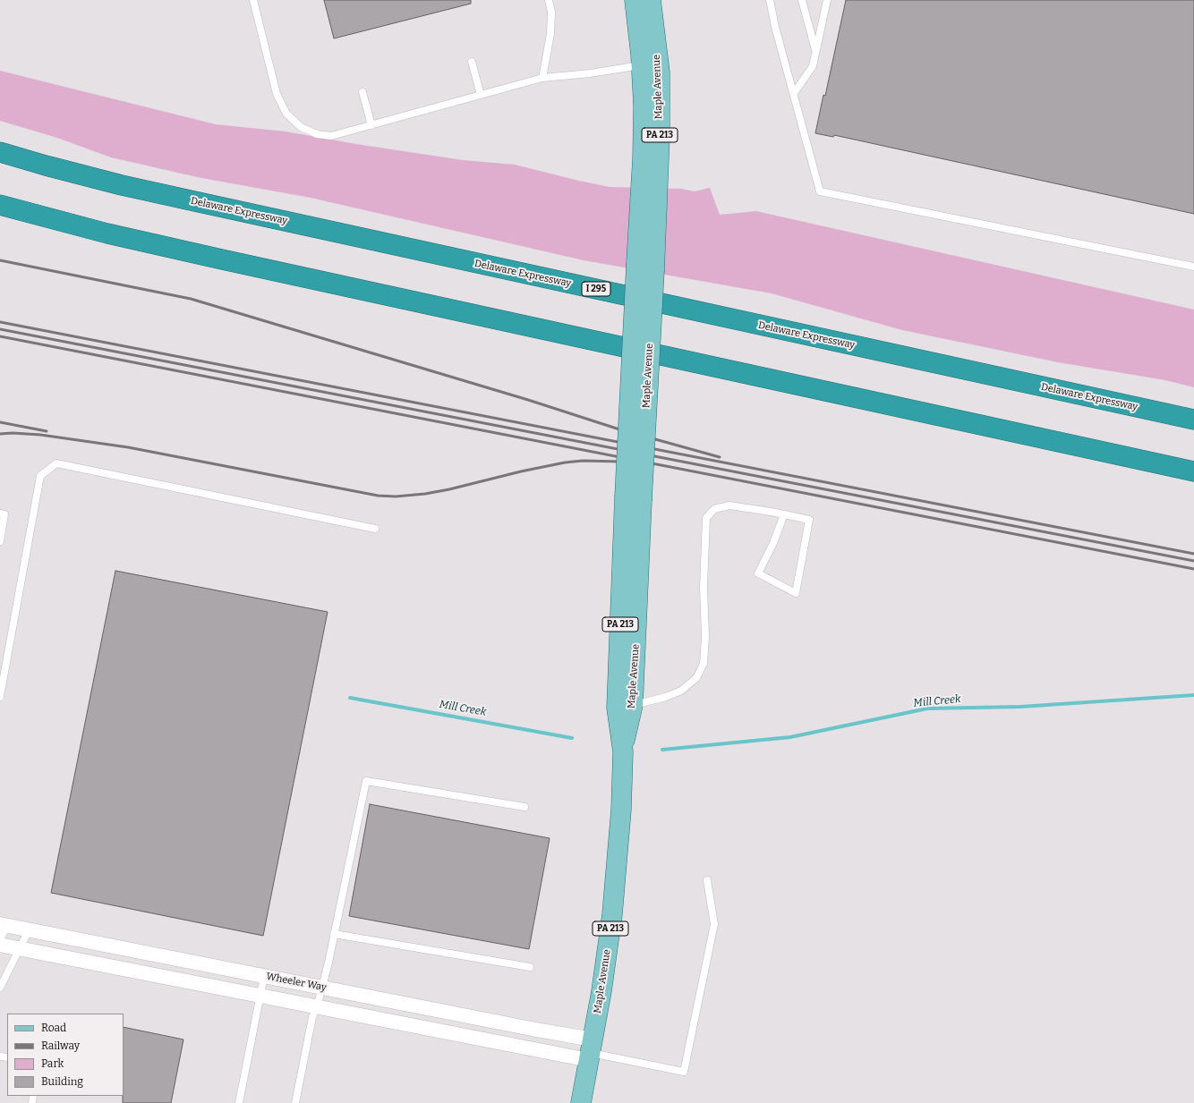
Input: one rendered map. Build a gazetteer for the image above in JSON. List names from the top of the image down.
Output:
{
  "streets": {
    "highway": ["Delaware Expressway", "I 295"],
    "main road": ["Maple Avenue", "PA 213"],
    "street": ["Wheeler Way"]
  },
  "crossings": [
    ["Maple Avenue", "Wheeler Way"]
  ],
  "water": ["Mill Creek"],
  "legend": [
    "Road",
    "Railway",
    "Park",
    "Building"
  ]
}
